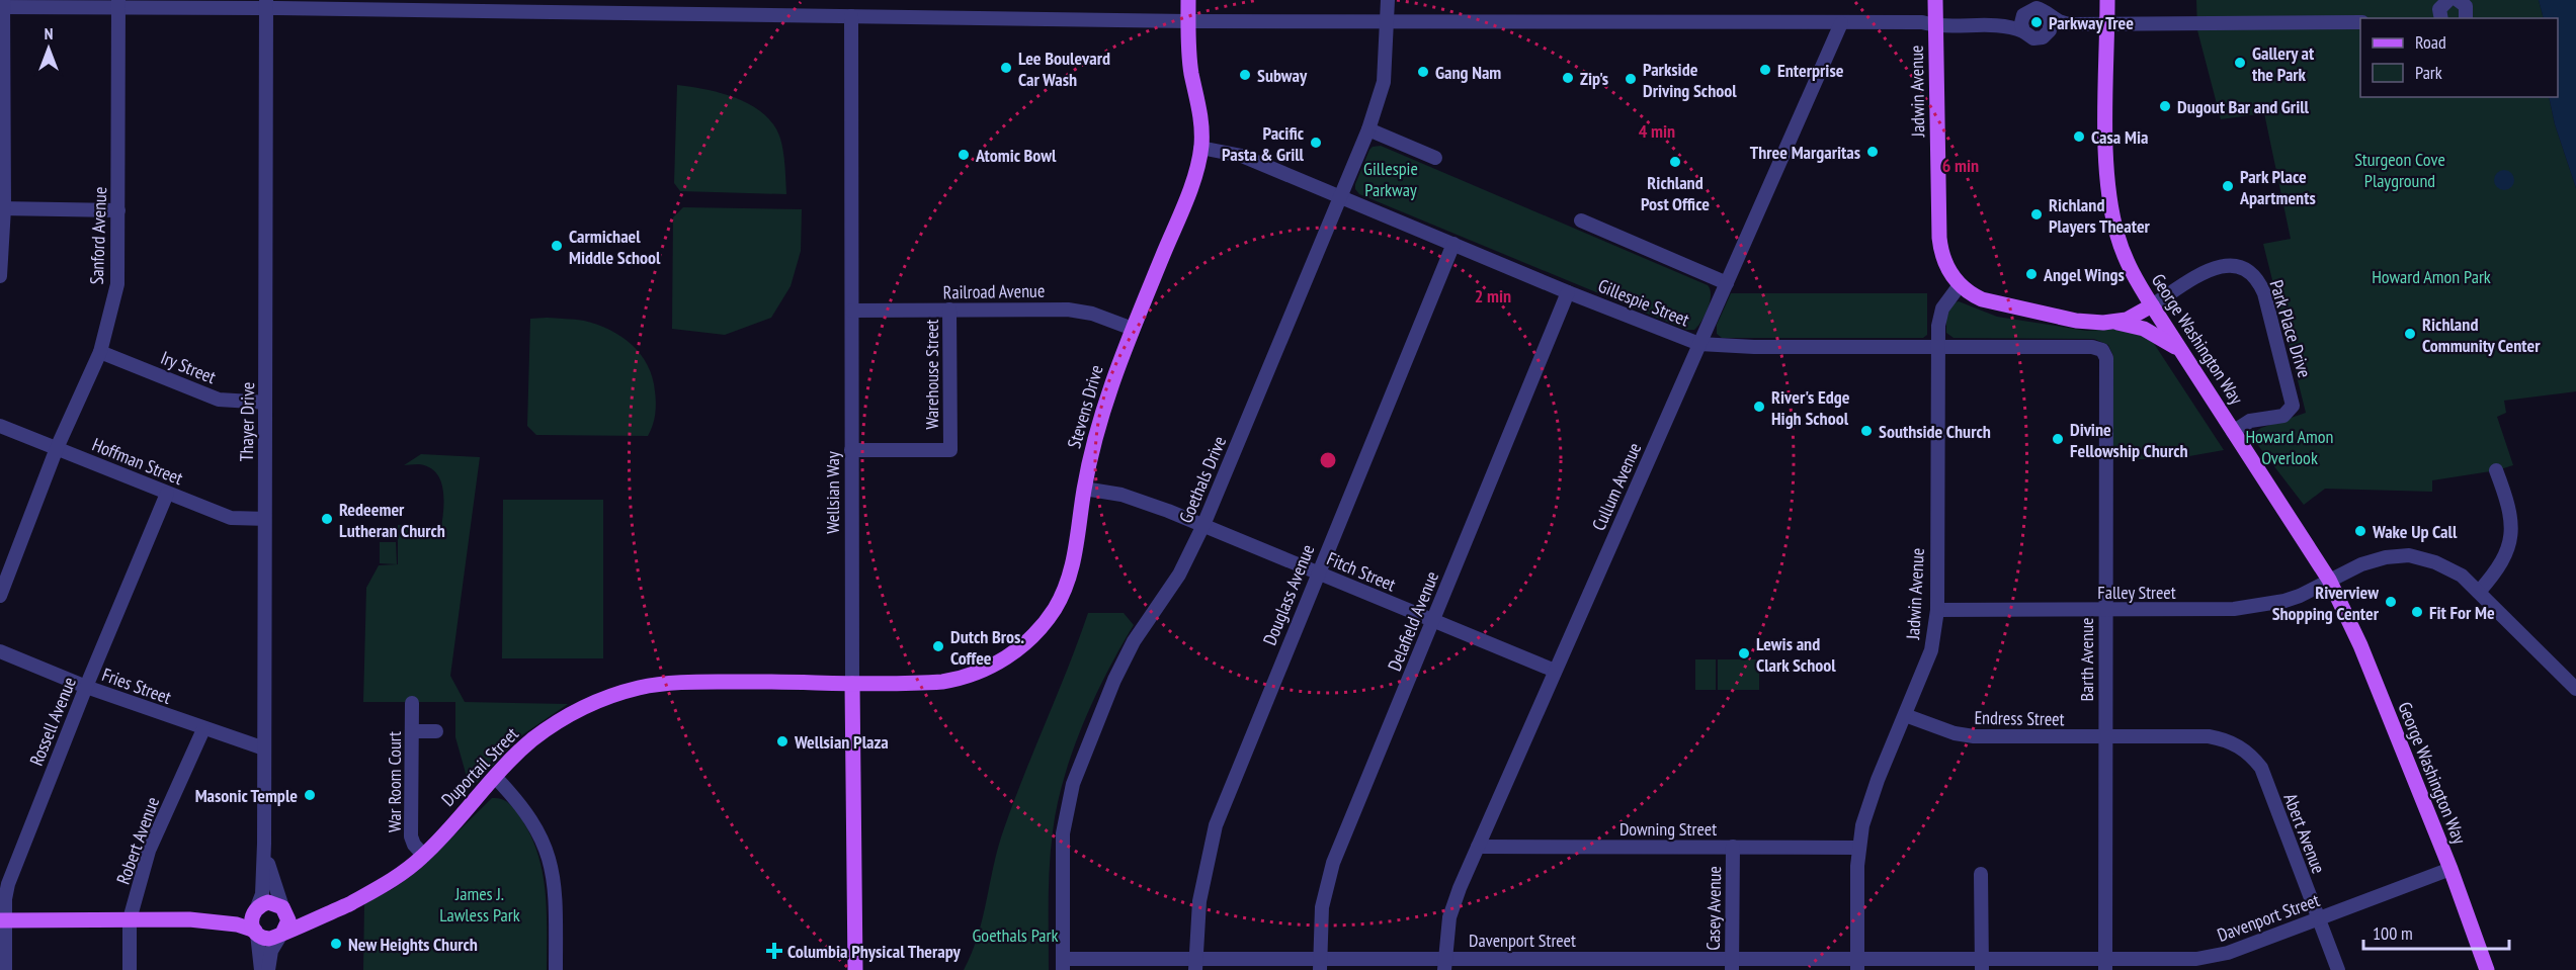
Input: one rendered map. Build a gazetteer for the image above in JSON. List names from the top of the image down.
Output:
{
  "streets": {
    "main road": [
      "Jadwin Avenue",
      "George Washington Way",
      "Stevens Drive",
      "Wellsian Way",
      "Duportail Street"
    ],
    "street": [
      "Sanford Avenue",
      "Railroad Avenue",
      "Gillespie Street",
      "Park Place Drive",
      "Iry Street",
      "Warehouse Street",
      "Thayer Drive",
      "Hoffman Street",
      "Goethals Drive",
      "Cullum Avenue",
      "Fitch Street",
      "Falley Street",
      "Douglass Avenue",
      "Delafield Avenue",
      "Barth Avenue",
      "Fries Street",
      "Endress Street",
      "Rossell Avenue",
      "War Room Court",
      "Downing Street",
      "Abert Avenue",
      "Robert Avenue",
      "Casey Avenue",
      "Davenport Street"
    ]
  },
  "crossings": [
    ["Jadwin Avenue", "Gillespie Street"],
    ["Jadwin Avenue", "Falley Street"],
    ["Jadwin Avenue", "Endress Street"],
    ["Jadwin Avenue", "Downing Street"],
    ["Jadwin Avenue", "Davenport Street"],
    ["Sanford Avenue", "Iry Street"],
    ["Sanford Avenue", "Hoffman Street"],
    ["Railroad Avenue", "Warehouse Street"],
    ["Railroad Avenue", "Stevens Drive"],
    ["Railroad Avenue", "Wellsian Way"],
    ["Gillespie Street", "Stevens Drive"],
    ["Gillespie Street", "Goethals Drive"],
    ["Gillespie Street", "Cullum Avenue"],
    ["Gillespie Street", "Douglass Avenue"],
    ["Gillespie Street", "Delafield Avenue"],
    ["Gillespie Street", "Barth Avenue"],
    ["Park Place Drive", "George Washington Way"],
    ["George Washington Way", "Falley Street"],
    ["George Washington Way", "Davenport Street"],
    ["Iry Street", "Thayer Drive"],
    ["Warehouse Street", "Wellsian Way"],
    ["Stevens Drive", "Wellsian Way"],
    ["Stevens Drive", "Fitch Street"],
    ["Stevens Drive", "Duportail Street"],
    ["Thayer Drive", "Hoffman Street"],
    ["Thayer Drive", "Fries Street"],
    ["Thayer Drive", "Duportail Street"],
    ["Hoffman Street", "Rossell Avenue"],
    ["Goethals Drive", "Fitch Street"],
    ["Goethals Drive", "Davenport Street"],
    ["Cullum Avenue", "Fitch Street"],
    ["Cullum Avenue", "Downing Street"],
    ["Cullum Avenue", "Davenport Street"],
    ["Wellsian Way", "Duportail Street"],
    ["Fitch Street", "Douglass Avenue"],
    ["Fitch Street", "Delafield Avenue"],
    ["Falley Street", "Barth Avenue"],
    ["Douglass Avenue", "Davenport Street"],
    ["Delafield Avenue", "Davenport Street"],
    ["Barth Avenue", "Endress Street"],
    ["Barth Avenue", "Davenport Street"],
    ["Fries Street", "Rossell Avenue"],
    ["Fries Street", "Robert Avenue"],
    ["Endress Street", "Abert Avenue"],
    ["Duportail Street", "War Room Court"],
    ["Downing Street", "Casey Avenue"],
    ["Abert Avenue", "Davenport Street"],
    ["Casey Avenue", "Davenport Street"]
  ],
  "parks": [
    "Sturgeon Cove Playground",
    "Gillespie Parkway",
    "Howard Amon Park",
    "Howard Amon Overlook",
    "James J. Lawless Park",
    "Goethals Park"
  ],
  "places": {
    "other": [
      "Parkway Tree",
      "Gallery at the Park",
      "Lee Boulevard Car Wash",
      "Enterprise",
      "Gang Nam",
      "Subway",
      "Zip's",
      "Parkside Driving School",
      "Dugout Bar and Grill",
      "Casa Mia",
      "Pacific Pasta & Grill",
      "Three Margaritas",
      "Atomic Bowl",
      "Richland Post Office",
      "Park Place Apartments",
      "Richland Players Theater",
      "Carmichael Middle School",
      "Angel Wings",
      "Richland Community Center",
      "River's Edge High School",
      "Southside Church",
      "Divine Fellowship Church",
      "Redeemer Lutheran Church",
      "Wake Up Call",
      "Riverview Shopping Center",
      "Fit For Me",
      "Dutch Bros. Coffee",
      "Lewis and Clark School",
      "Wellsian Plaza",
      "Masonic Temple",
      "New Heights Church"
    ],
    "health": ["Columbia Physical Therapy"]
  },
  "legend": ["Road", "Park"],
  "scale_bar": "100 m",
  "north": "top",
  "rings": ["4 min", "6 min", "2 min"]
}
